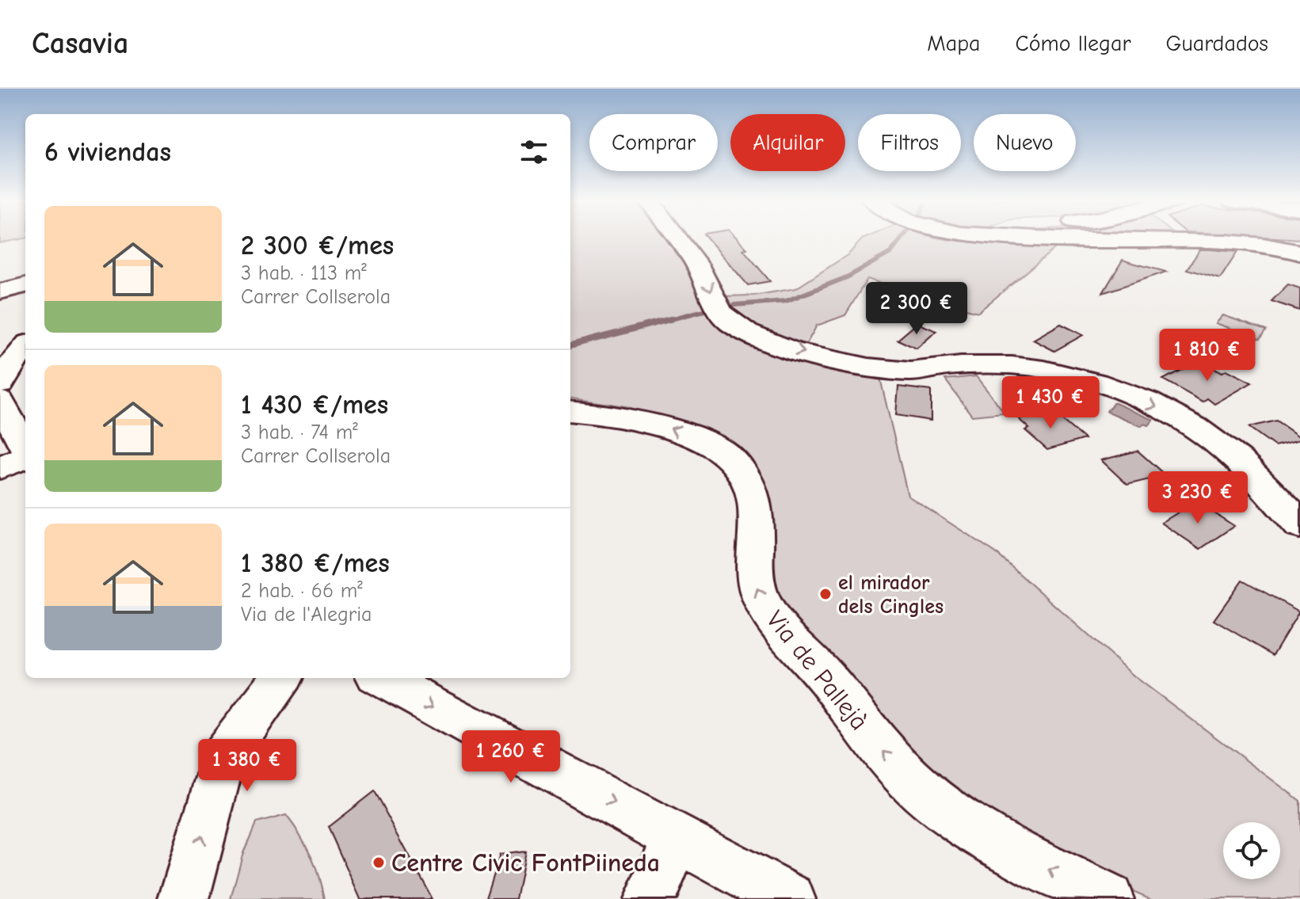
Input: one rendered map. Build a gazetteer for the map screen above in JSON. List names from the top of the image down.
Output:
{
  "streets": {
    "street": ["Via de Pallejà"]
  },
  "places": ["el mirador dels Cingles", "Centre Civic FontPiineda"],
  "page": {
    "header": "Casavia",
    "nav": ["Mapa", "Cómo llegar", "Guardados"],
    "chip": [
      "Comprar",
      "Alquilar",
      "Filtros",
      "Nuevo"
    ],
    "heading": "6 viviendas",
    "list": [
      {
        "name": "2 300 €/mes",
        "note": "3 hab. · 113 m² · Carrer Collserola"
      },
      {
        "name": "1 430 €/mes",
        "note": "3 hab. · 74 m² · Carrer Collserola"
      },
      {
        "name": "1 380 €/mes",
        "note": "2 hab. · 66 m² · Via de l'Alegria"
      }
    ],
    "price": [
      "2 300 €",
      "1 810 €",
      "1 430 €",
      "3 230 €",
      "1 260 €",
      "1 380 €"
    ]
  }
}
